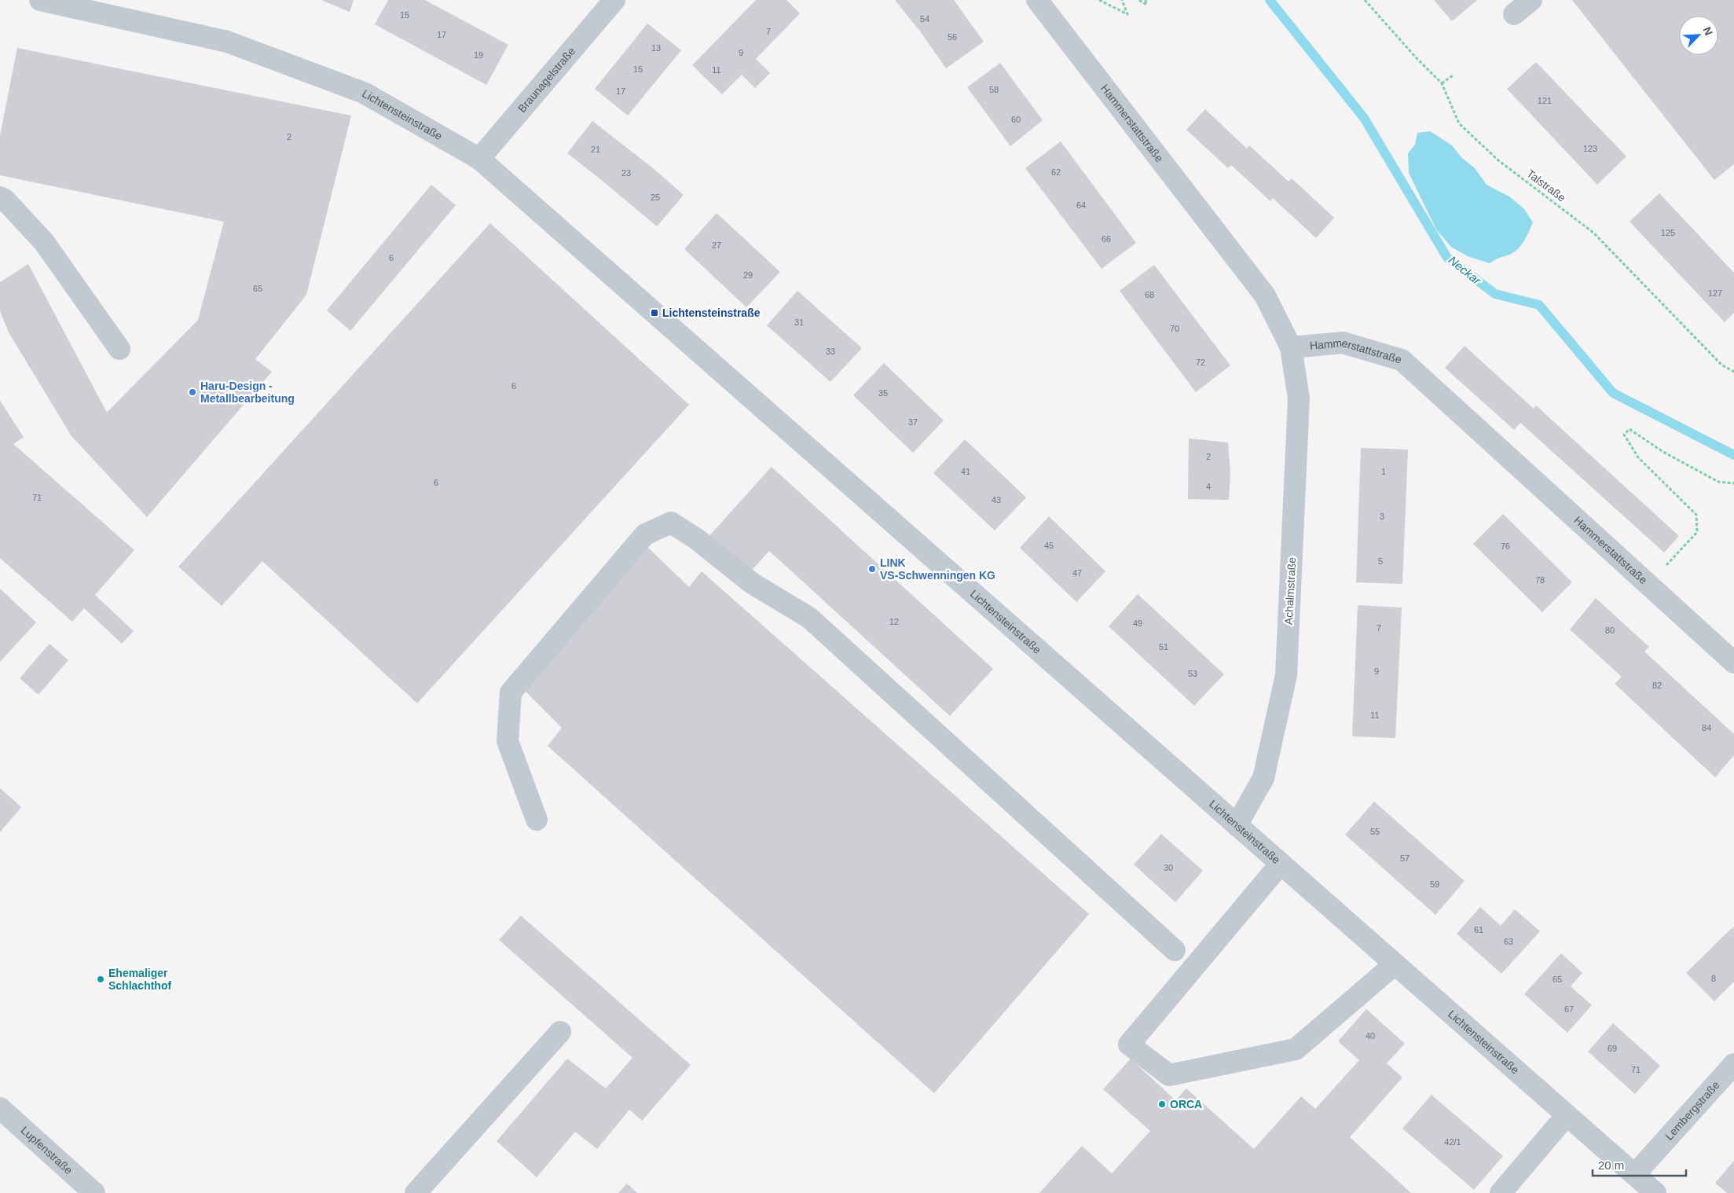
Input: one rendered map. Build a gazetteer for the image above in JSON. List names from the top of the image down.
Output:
{
  "streets": {
    "street": [
      "Braunagelstraße",
      "Lichtensteinstraße",
      "Hammerstattstraße",
      "Achalmstraße",
      "Lembergstraße",
      "Lupfenstraße"
    ],
    "path": ["Talstraße"]
  },
  "crossings": [
    ["Braunagelstraße", "Lichtensteinstraße"],
    ["Lichtensteinstraße", "Achalmstraße"],
    ["Lichtensteinstraße", "Lembergstraße"],
    ["Hammerstattstraße", "Achalmstraße"]
  ],
  "water": ["Neckar"],
  "places": {
    "transit": ["Lichtensteinstraße"],
    "other": [
      "Haru-Design - Metallbearbeitung",
      "LINK VS-Schwenningen KG",
      "Ehemaliger Schlachthof",
      "ORCA"
    ]
  },
  "house_numbers": [
    "15",
    "54",
    "7",
    "17",
    "56",
    "13",
    "9",
    "19",
    "15",
    "11",
    "58",
    "17",
    "121",
    "60",
    "2",
    "123",
    "21",
    "62",
    "23",
    "25",
    "64",
    "125",
    "66",
    "27",
    "6",
    "29",
    "65",
    "127",
    "68",
    "31",
    "70",
    "33",
    "72",
    "6",
    "35",
    "37",
    "2",
    "41",
    "1",
    "6",
    "4",
    "71",
    "43",
    "3",
    "45",
    "76",
    "5",
    "47",
    "78",
    "12",
    "49",
    "7",
    "80",
    "51",
    "9",
    "53",
    "82",
    "11",
    "84",
    "55",
    "57",
    "30",
    "59",
    "61",
    "63",
    "8",
    "65",
    "67",
    "40",
    "69",
    "71",
    "42/1"
  ],
  "scale_bar": "20 m",
  "north": "top right"
}
